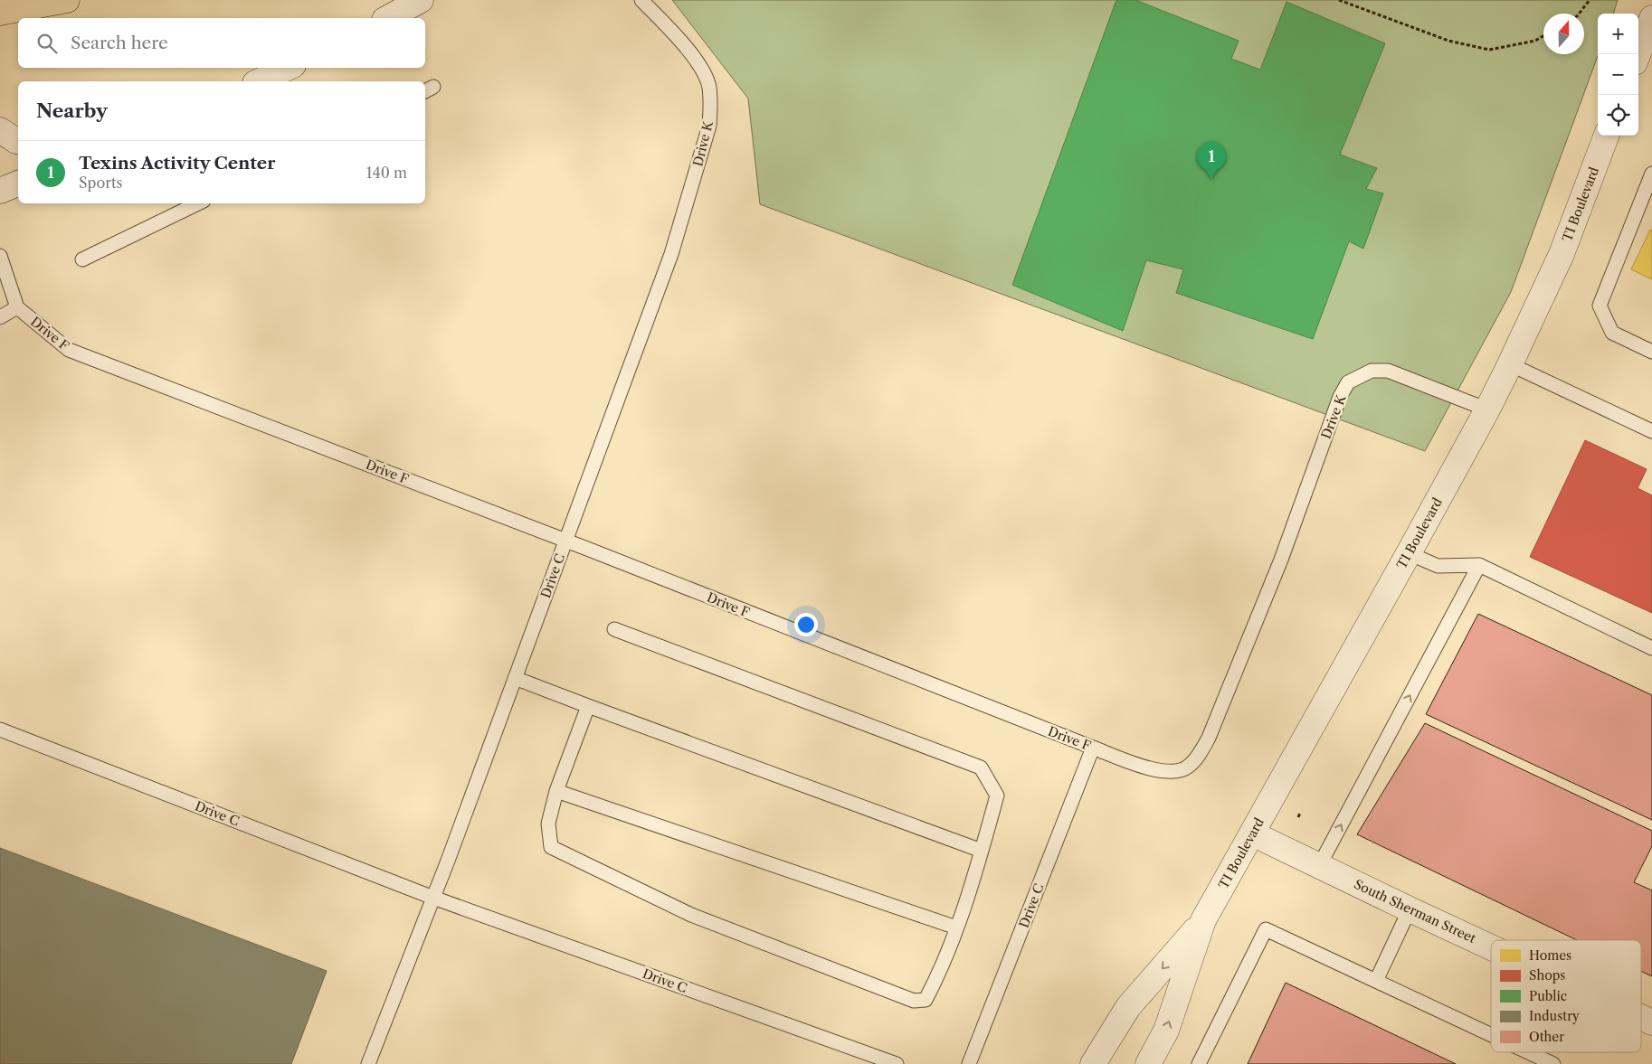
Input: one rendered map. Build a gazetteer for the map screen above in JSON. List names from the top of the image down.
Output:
{
  "streets": {
    "street": ["TI Boulevard", "South Sherman Street"],
    "lane": ["Drive K", "Drive F", "Drive C"]
  },
  "crossings": [
    ["Drive K", "TI Boulevard"],
    ["Drive K", "Drive F"],
    ["Drive K", "Drive C"],
    ["TI Boulevard", "South Sherman Street"],
    ["Drive F", "Drive C"]
  ],
  "legend": [
    "Homes",
    "Shops",
    "Public",
    "Industry",
    "Other"
  ],
  "north": "top",
  "page": {
    "map_buttons": ["+", "−"],
    "search": "Search here",
    "heading": "Nearby",
    "list": [
      {
        "mark": "1",
        "name": "Texins Activity Center",
        "note": "Sports",
        "value": "140 m"
      }
    ],
    "pins": "1"
  }
}
